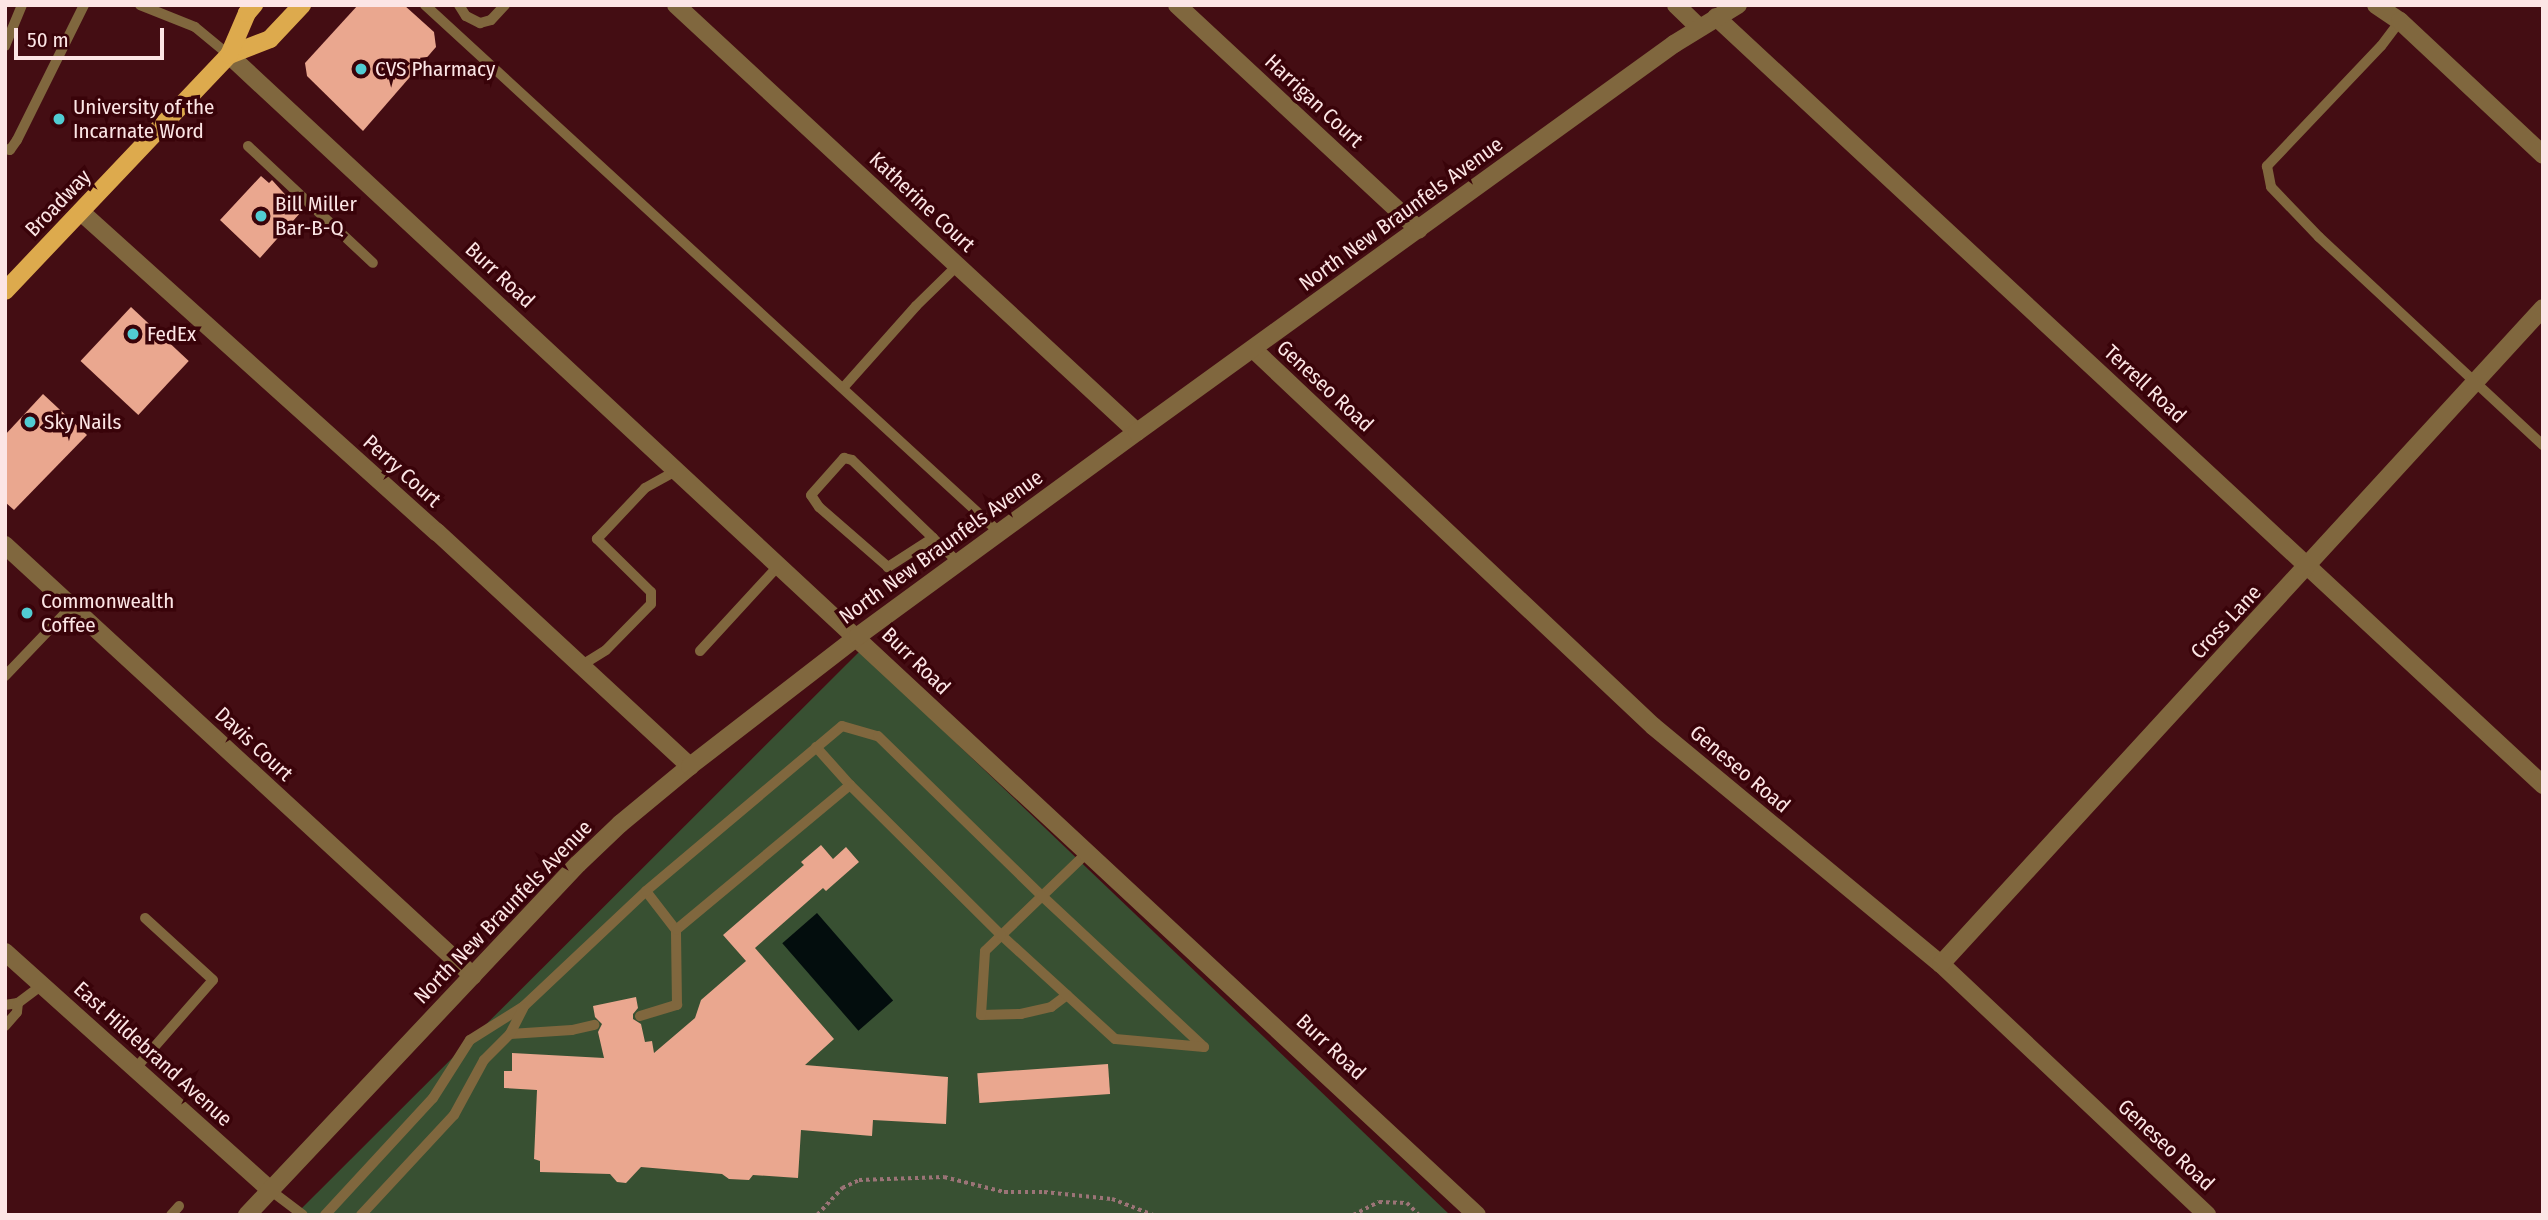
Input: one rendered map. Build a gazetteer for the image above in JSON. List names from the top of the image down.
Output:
{
  "streets": {
    "main road": ["Broadway"],
    "street": [
      "Harrigan Court",
      "Katherine Court",
      "North New Braunfels Avenue",
      "Burr Road",
      "Terrell Road",
      "Geneseo Road",
      "Perry Court",
      "Cross Lane",
      "Davis Court",
      "East Hildebrand Avenue"
    ]
  },
  "crossings": [
    ["Harrigan Court", "North New Braunfels Avenue"],
    ["Katherine Court", "North New Braunfels Avenue"],
    ["Broadway", "Burr Road"],
    ["Broadway", "Perry Court"],
    ["North New Braunfels Avenue", "Burr Road"],
    ["North New Braunfels Avenue", "Terrell Road"],
    ["North New Braunfels Avenue", "Geneseo Road"],
    ["North New Braunfels Avenue", "Perry Court"],
    ["North New Braunfels Avenue", "Davis Court"],
    ["North New Braunfels Avenue", "East Hildebrand Avenue"],
    ["Terrell Road", "Cross Lane"],
    ["Geneseo Road", "Cross Lane"]
  ],
  "places": [
    "CVS Pharmacy",
    "University of the Incarnate Word",
    "Bill Miller Bar-B-Q",
    "FedEx",
    "Sky Nails",
    "Commonwealth Coffee"
  ],
  "scale_bar": "50 m"
}
